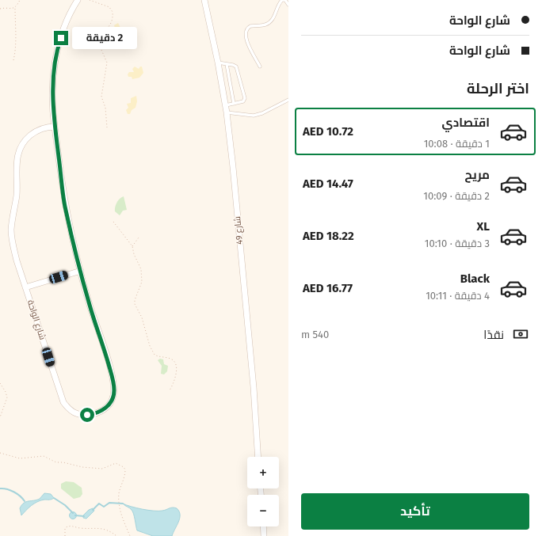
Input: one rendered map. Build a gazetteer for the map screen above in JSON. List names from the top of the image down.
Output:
{
  "streets": {
    "street": ["شارع 49", "شارع الواحة"]
  },
  "page": {
    "banner": ["شارع الواحة", "شارع الواحة"],
    "bubble": "2 دقيقة",
    "heading": "اختر الرحلة",
    "list": [
      {
        "name": "اقتصادي",
        "note": "1 دقيقة · 10:08",
        "value": "AED 10.72"
      },
      {
        "name": "مريح",
        "note": "2 دقيقة · 10:09",
        "value": "AED 14.47"
      },
      {
        "name": "XL",
        "note": "3 دقيقة · 10:10",
        "value": "AED 18.22"
      },
      {
        "name": "Black",
        "note": "4 دقيقة · 10:11",
        "value": "AED 16.77"
      }
    ],
    "pay": ["نقدًا", "540 m"],
    "map_buttons": ["+", "−"],
    "buttons": "تأكيد"
  }
}
